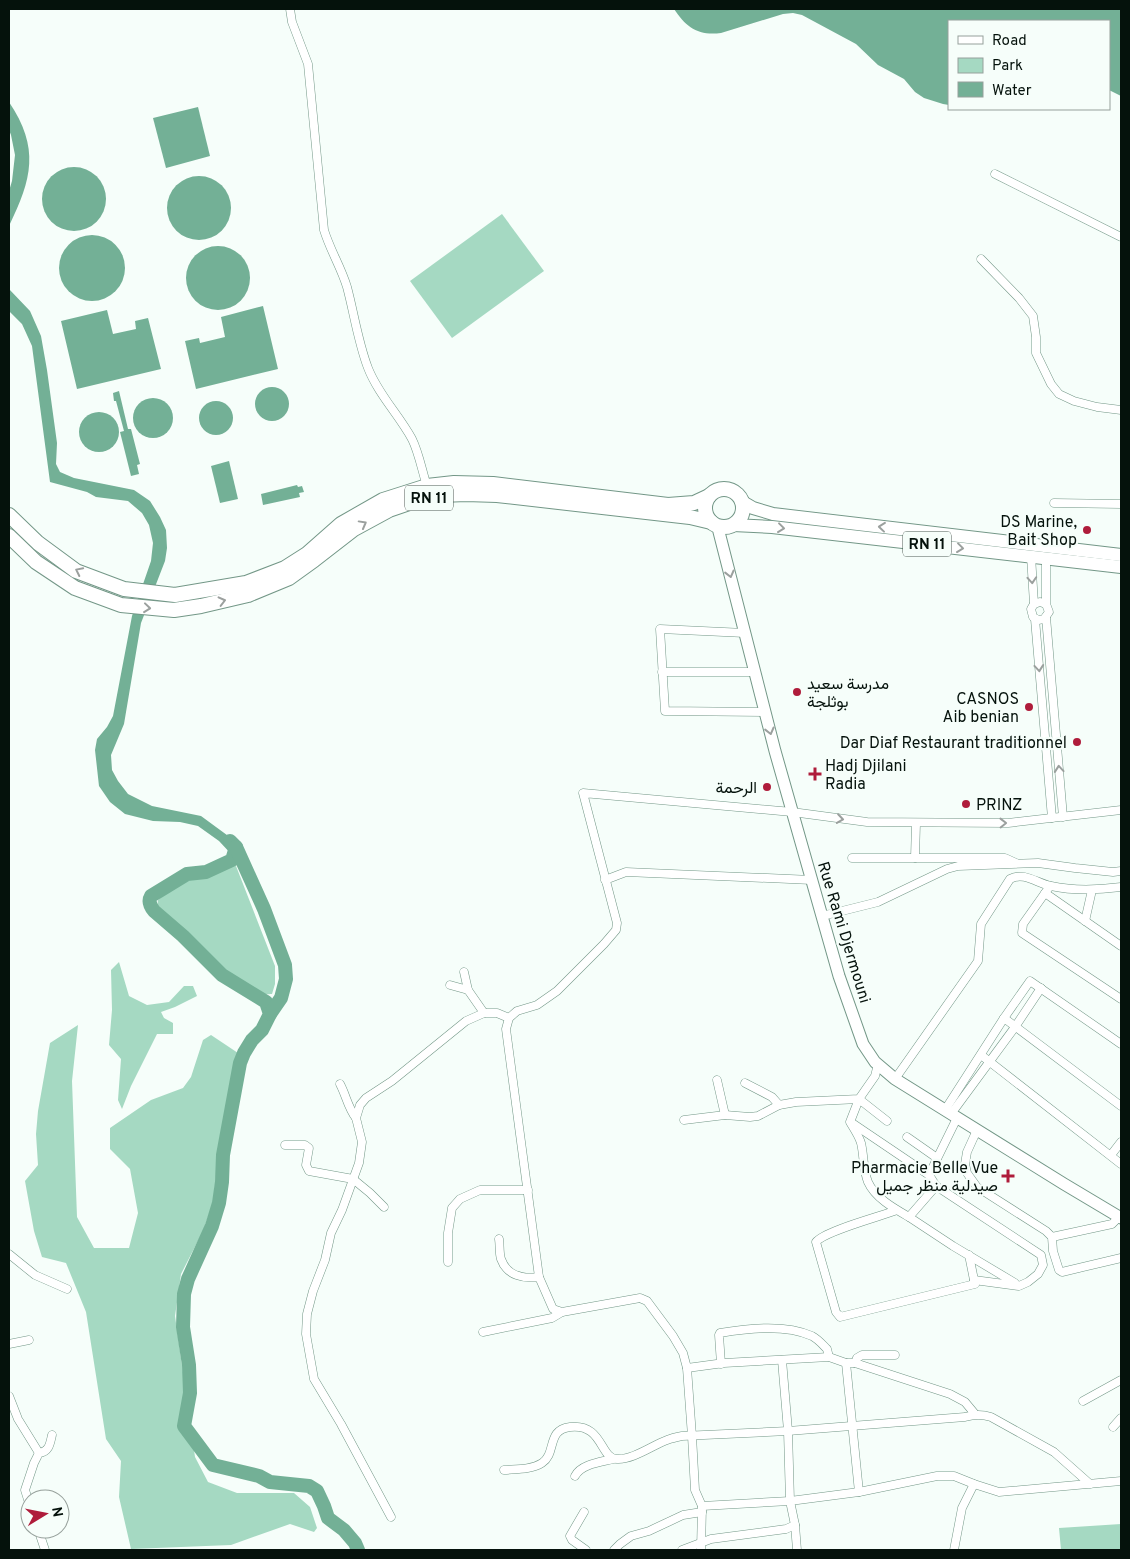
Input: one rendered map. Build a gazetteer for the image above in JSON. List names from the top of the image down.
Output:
{
  "streets": {
    "highway": ["RN 11"],
    "main road": ["Rue Rami Djermouni"]
  },
  "crossings": [
    ["RN 11", "Rue Rami Djermouni"]
  ],
  "places": {
    "other": [
      "DS Marine, Bait Shop",
      "مدرسة سعيد بوثلجة",
      "CASNOS Aib benian",
      "Dar Diaf Restaurant traditionnel",
      "الرحمة",
      "PRINZ"
    ],
    "health": ["Hadj Djilani Radia", "Pharmacie Belle Vue صيدلية منظر جميل"]
  },
  "legend": ["Road", "Park", "Water"],
  "north": "right"
}
